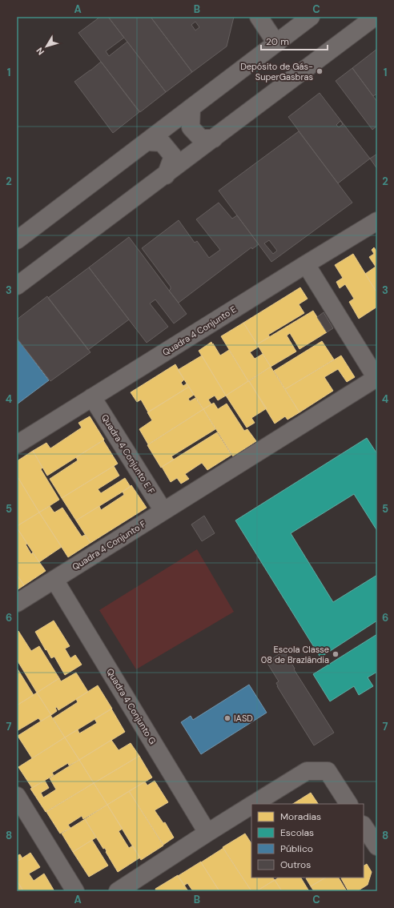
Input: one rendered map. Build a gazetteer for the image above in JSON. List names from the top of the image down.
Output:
{
  "streets": {
    "street": [
      "Quadra 4 Conjunto E",
      "Quadra 4 Conjunto E F",
      "Quadra 4 Conjunto F",
      "Quadra 4 Conjunto G"
    ]
  },
  "crossings": [
    ["Quadra 4 Conjunto E", "Quadra 4 Conjunto E F"],
    ["Quadra 4 Conjunto E F", "Quadra 4 Conjunto F"],
    ["Quadra 4 Conjunto F", "Quadra 4 Conjunto G"]
  ],
  "places": ["Depósito de Gás- SuperGasbras", "Escola Classe 08 de Brazlândia", "IASD"],
  "legend": [
    "Moradias",
    "Escolas",
    "Público",
    "Outros"
  ],
  "scale_bar": "20 m",
  "north": "bottom left",
  "grid": {
    "columns": ["A", "B", "C"],
    "rows": [
      "1",
      "2",
      "3",
      "4",
      "5",
      "6",
      "7",
      "8"
    ]
  }
}
